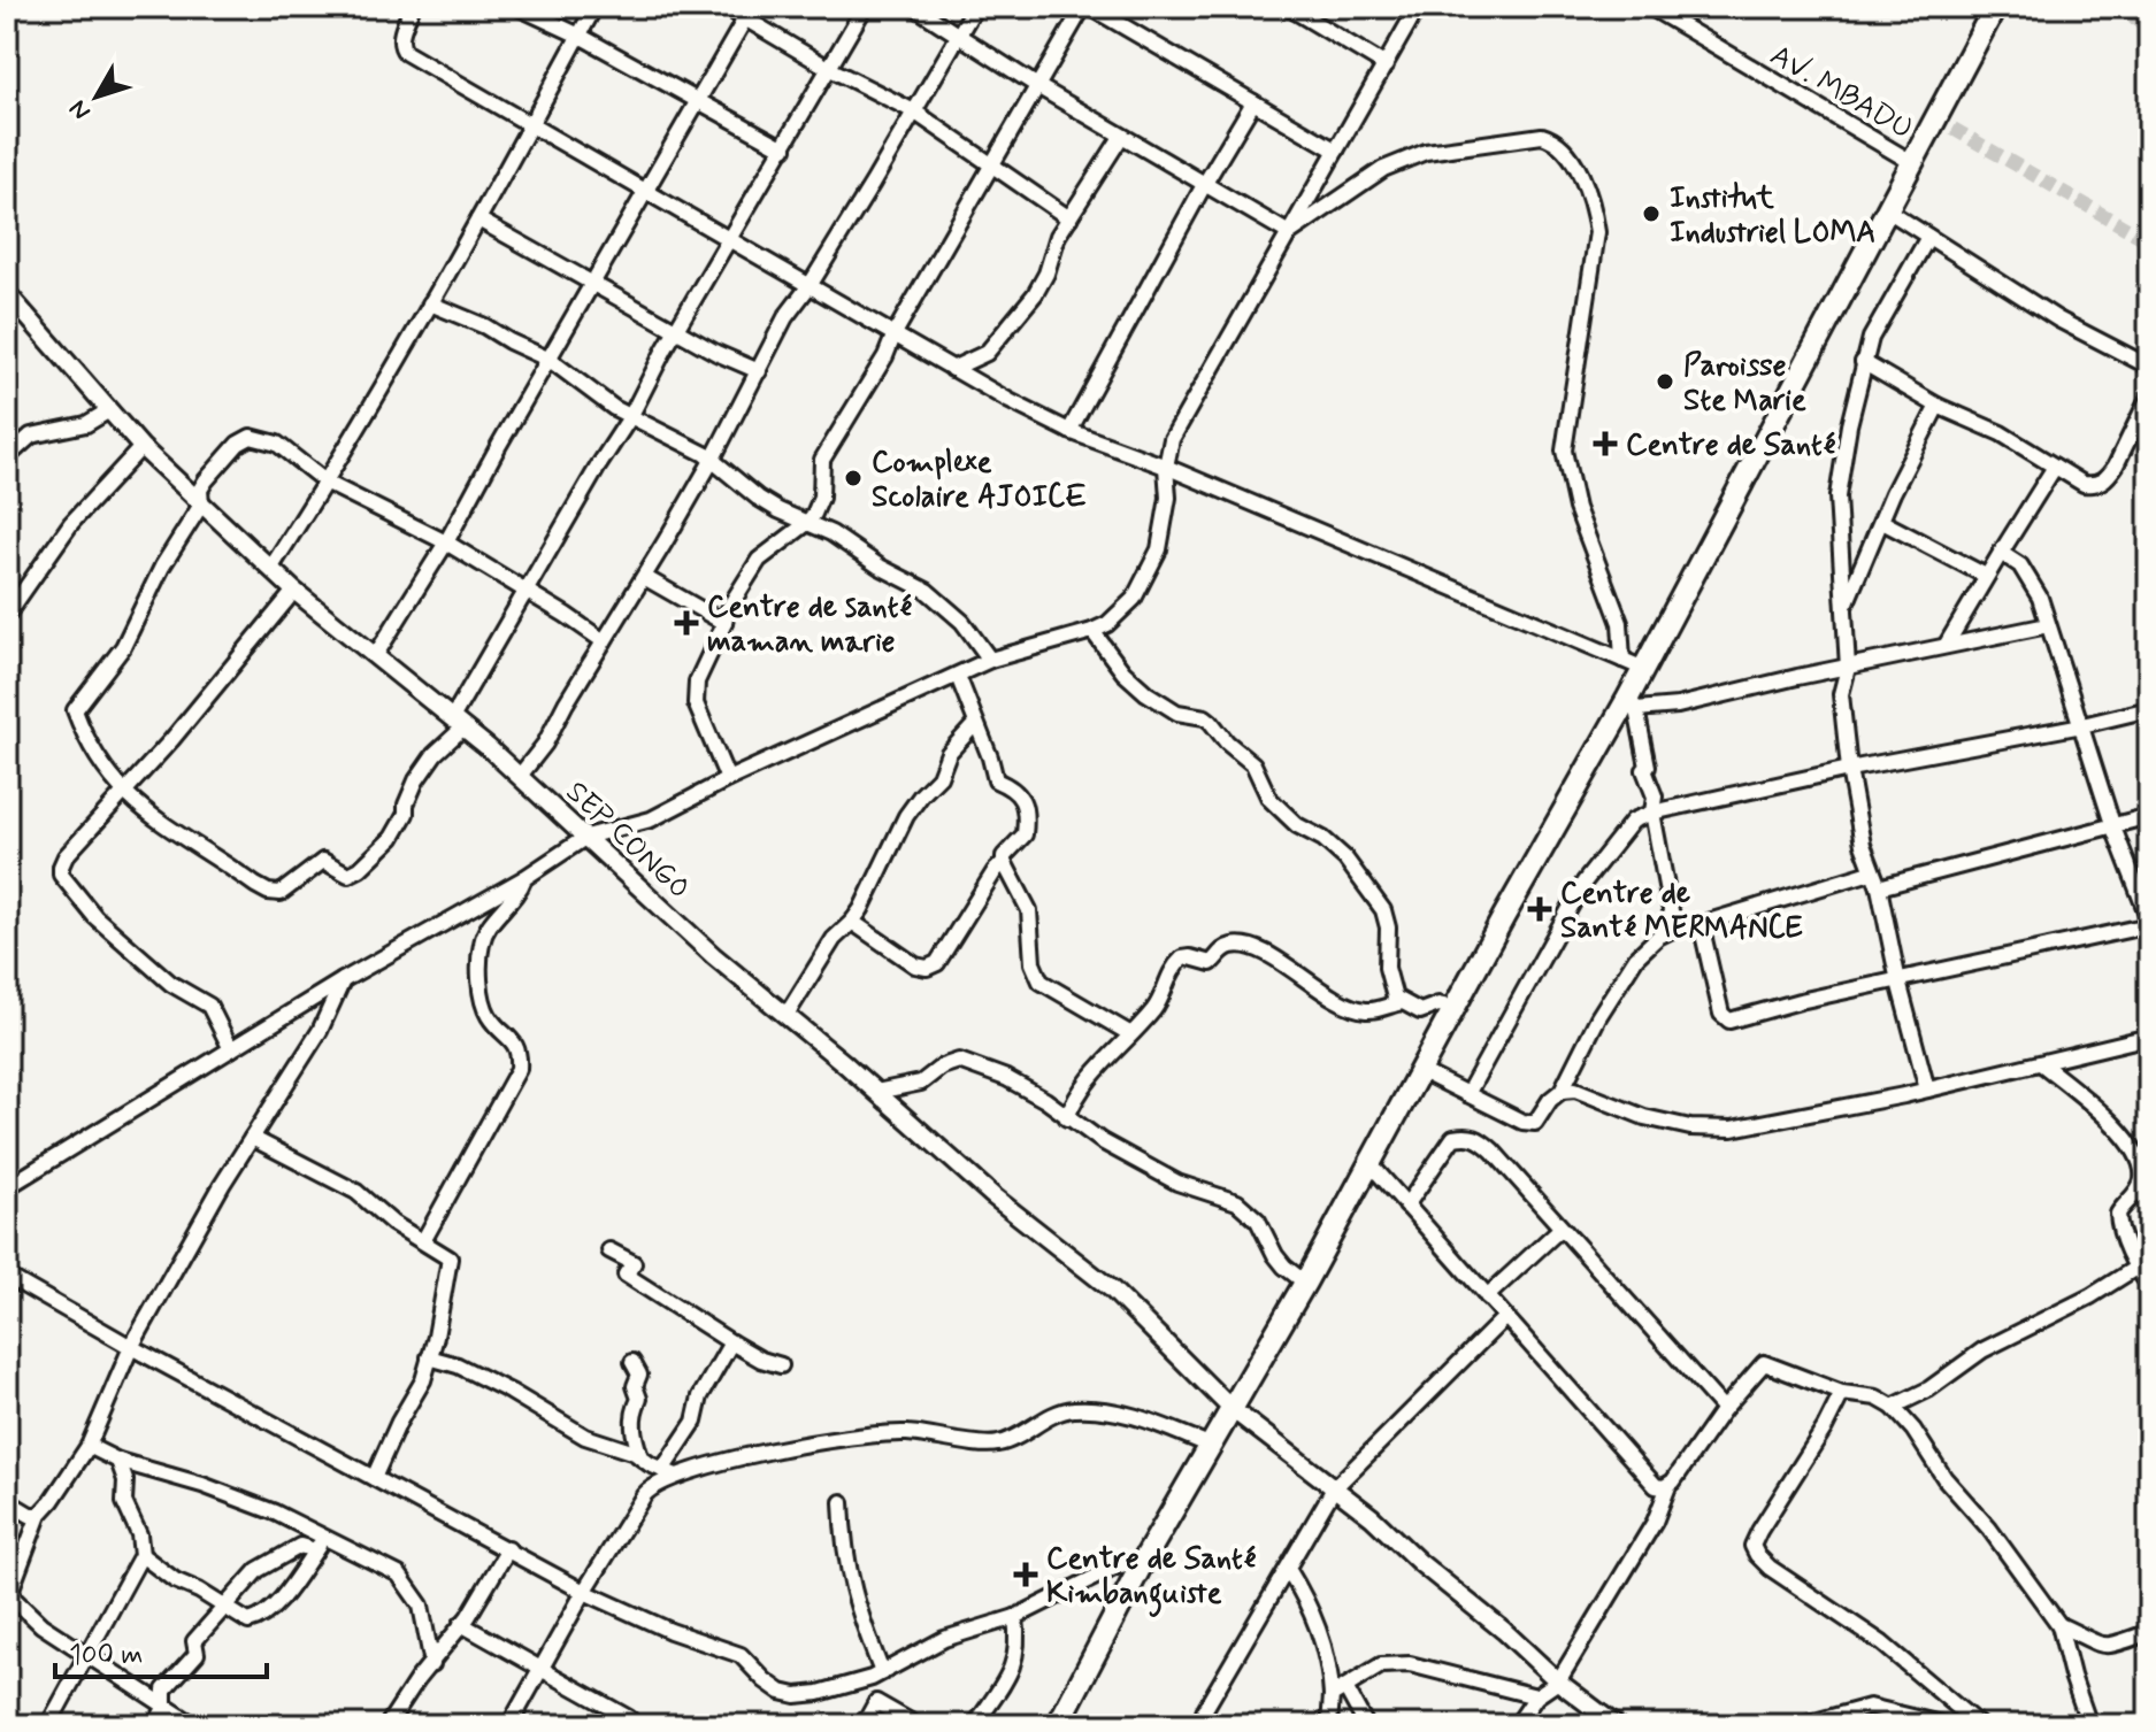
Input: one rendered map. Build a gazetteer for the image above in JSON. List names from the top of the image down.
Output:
{
  "streets": {
    "street": ["AV. MBADU", "SEP CONGO"]
  },
  "places": {
    "other": ["Institut Industriel LOMA", "Paroisse Ste Marie", "Complexe Scolaire AJOICE"],
    "health": [
      "Centre de Santé",
      "Centre de santé maman marie",
      "Centre de Santé MERMANCE",
      "Centre de Santé Kimbanguiste"
    ]
  },
  "scale_bar": "100 m",
  "north": "bottom left"
}
